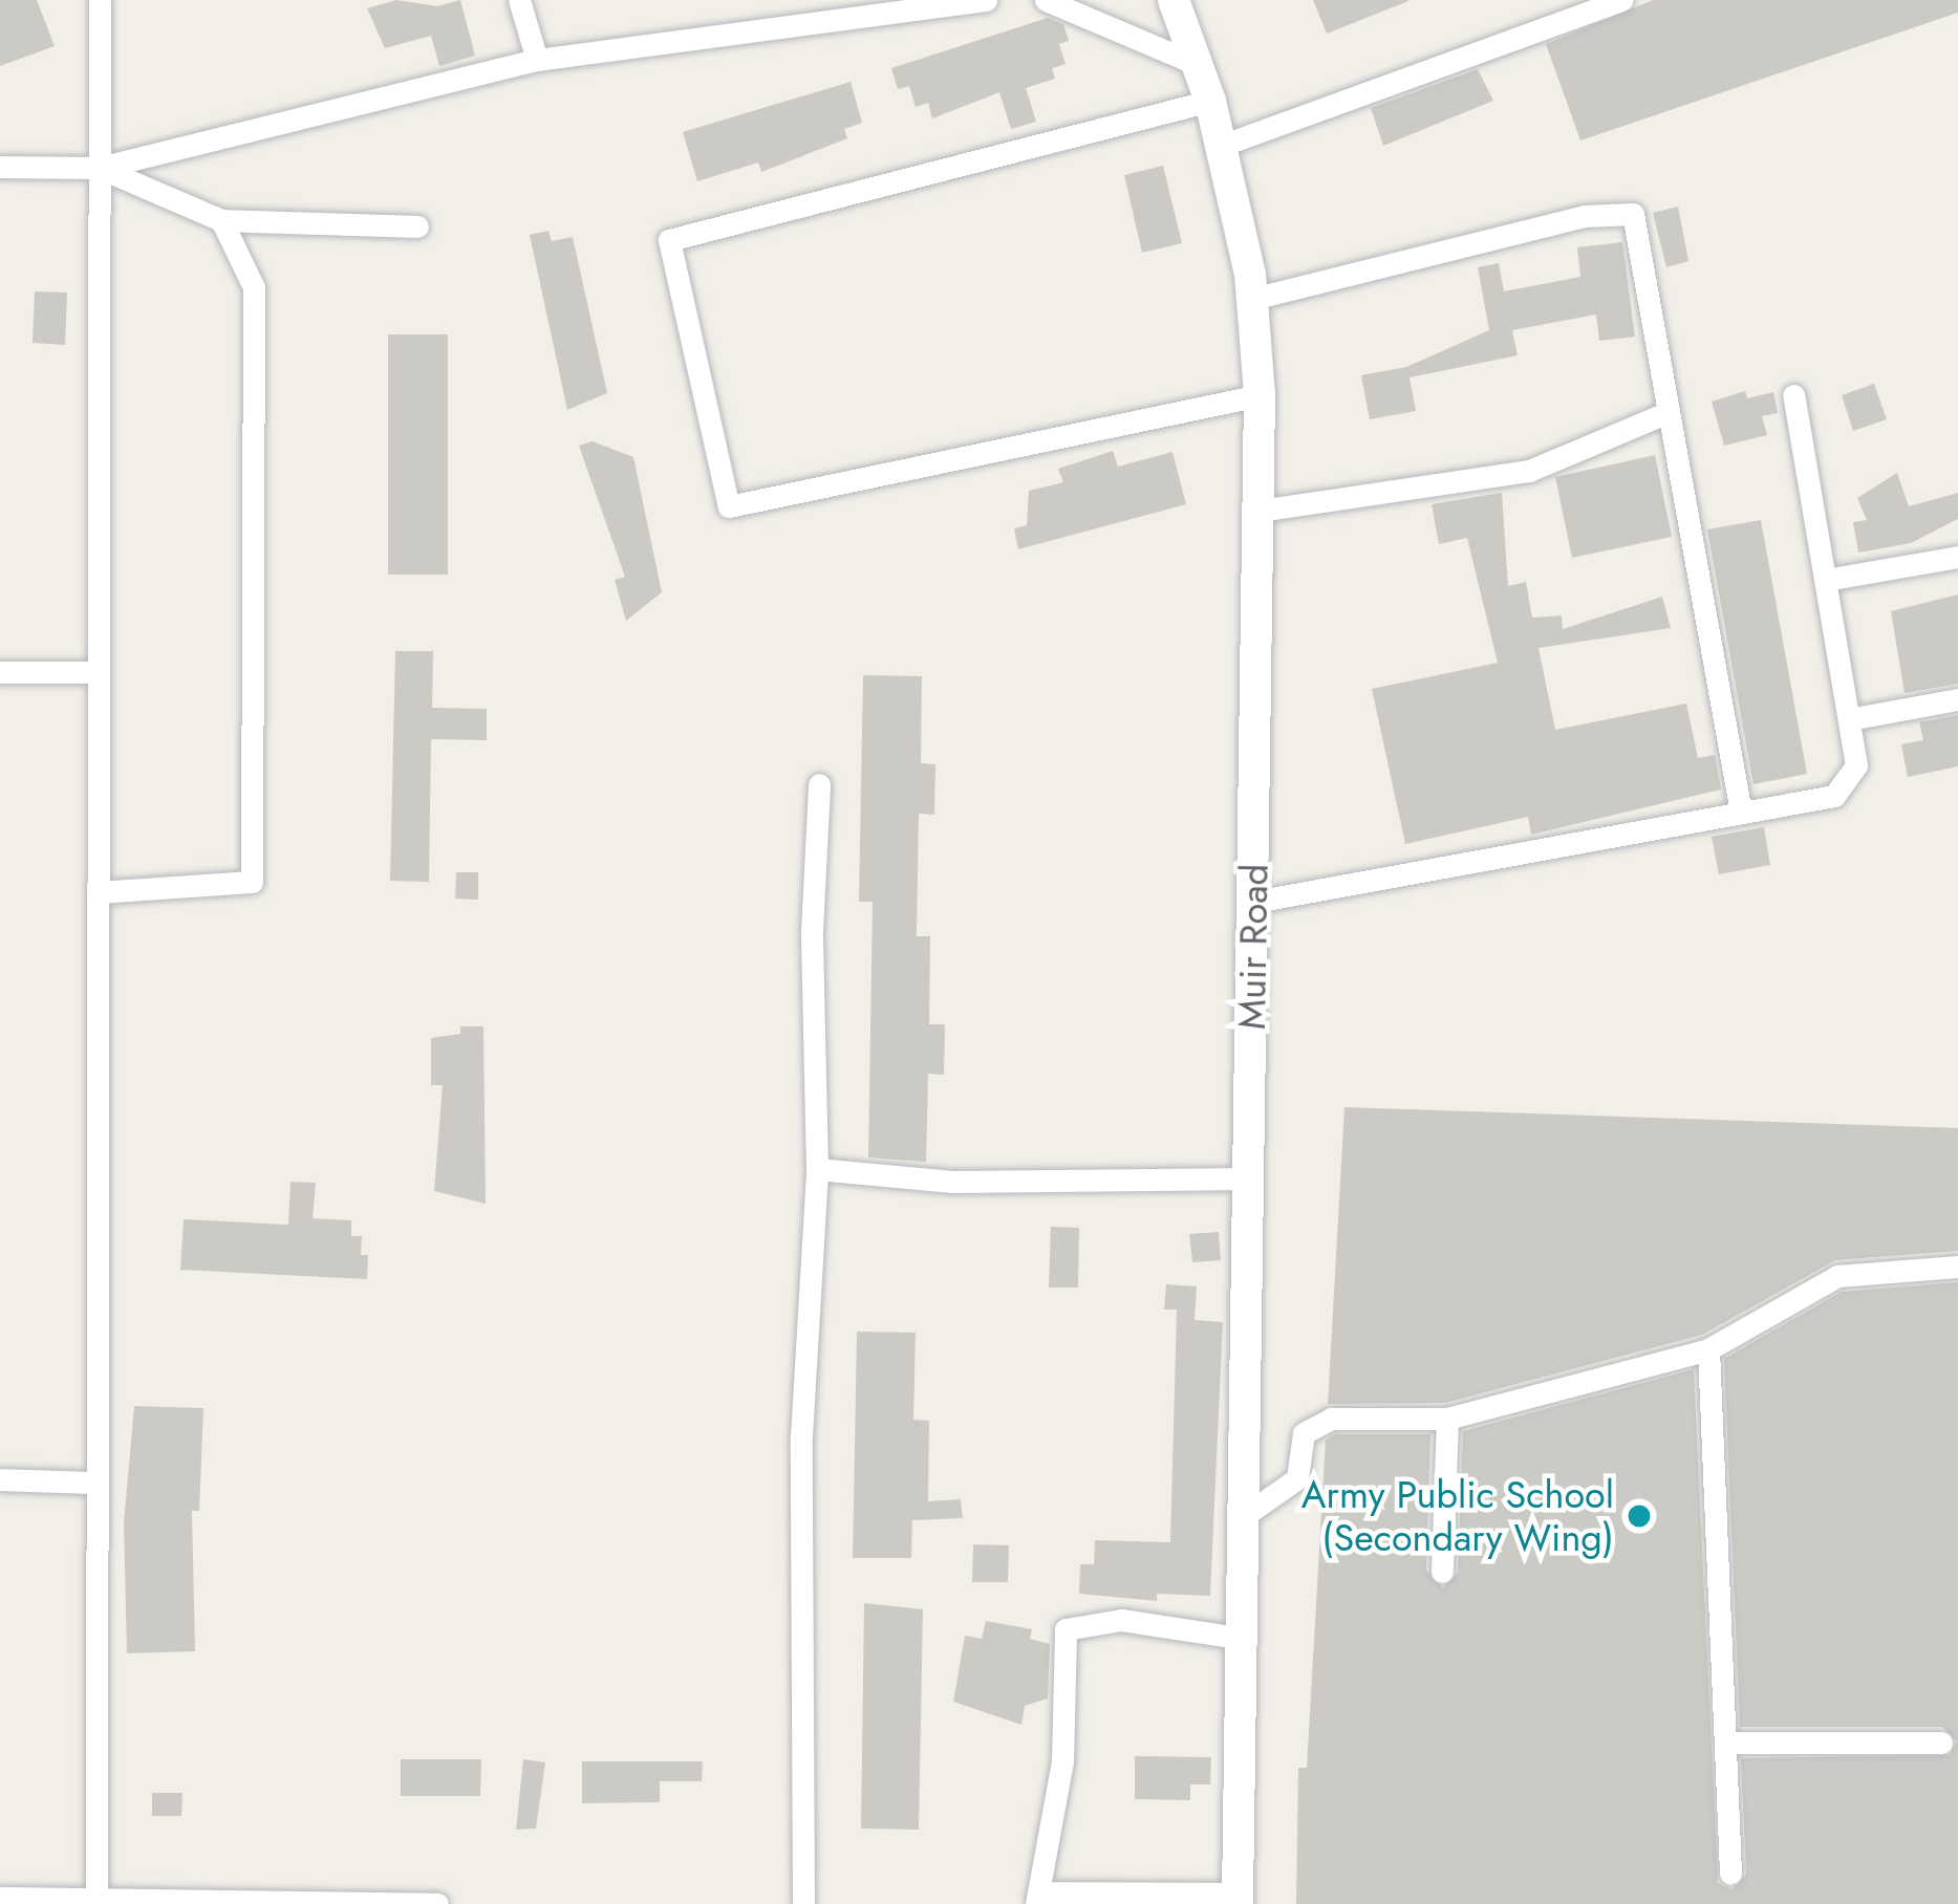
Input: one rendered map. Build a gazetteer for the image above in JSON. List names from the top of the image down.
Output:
{
  "streets": {
    "main road": ["Muir Road"]
  },
  "places": ["Army Public School (Secondary Wing)"]
}
